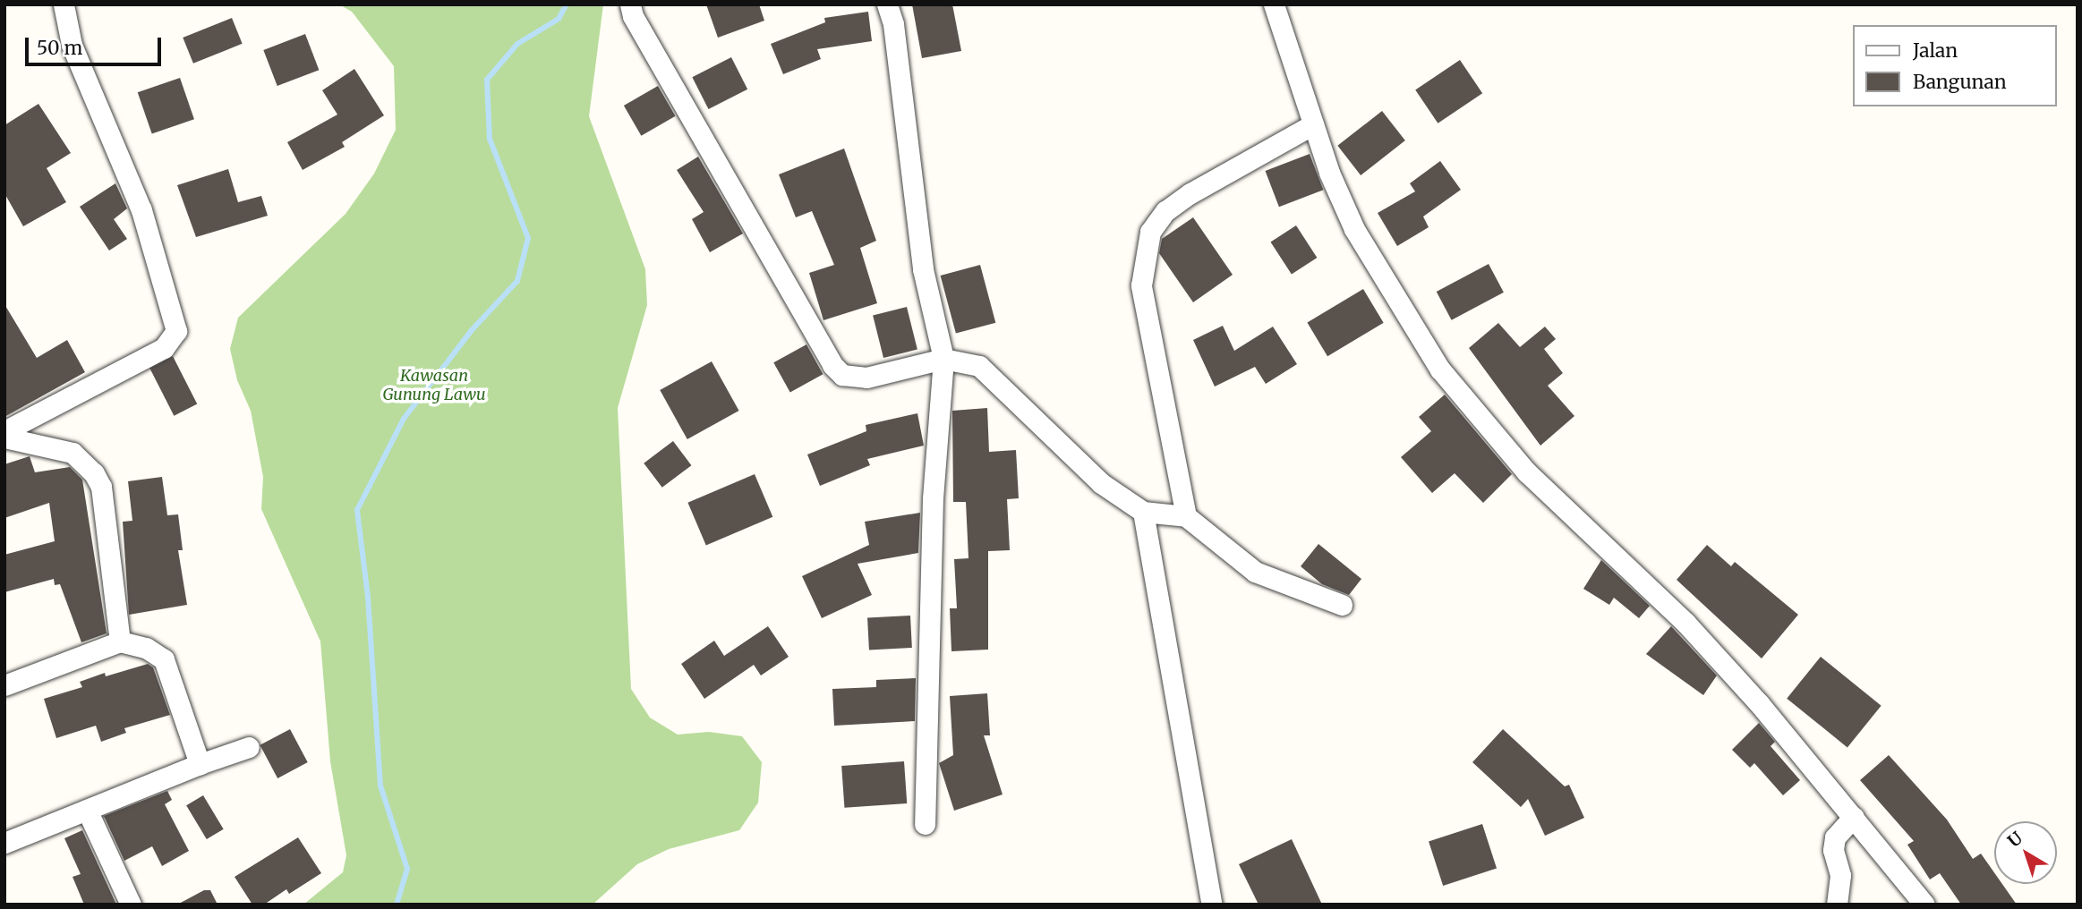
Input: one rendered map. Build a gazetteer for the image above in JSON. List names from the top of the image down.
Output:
{
  "parks": ["Kawasan Gunung Lawu"],
  "legend": ["Jalan", "Bangunan"],
  "scale_bar": "50 m",
  "north": "top left"
}
